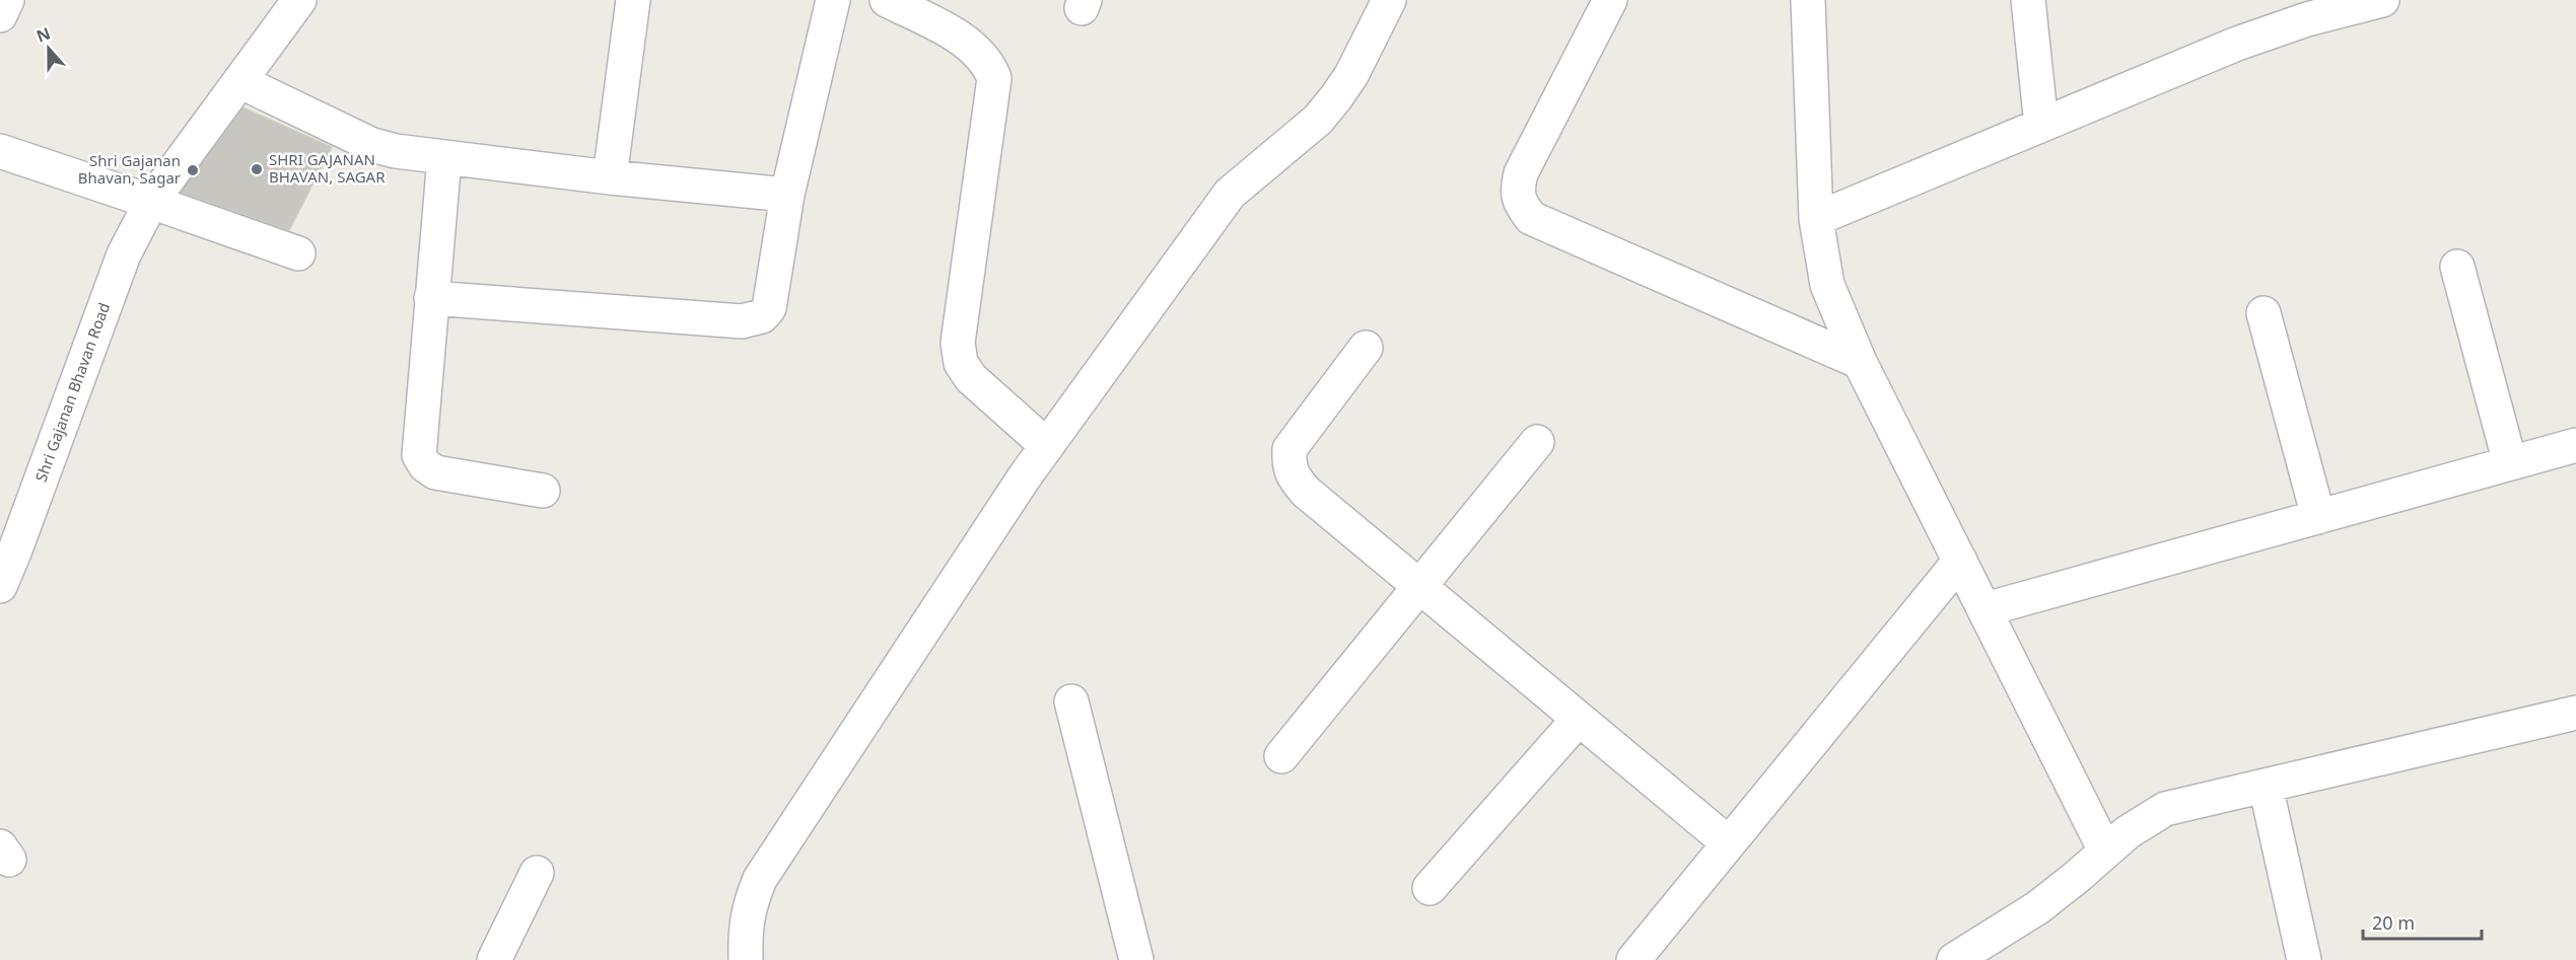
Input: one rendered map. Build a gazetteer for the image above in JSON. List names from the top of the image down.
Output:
{
  "streets": {
    "street": ["Shri Gajanan Bhavan Road"]
  },
  "places": ["SHRI GAJANAN BHAVAN, SAGAR", "Shri Gajanan Bhavan, Sagar"],
  "scale_bar": "20 m",
  "north": "top"
}
